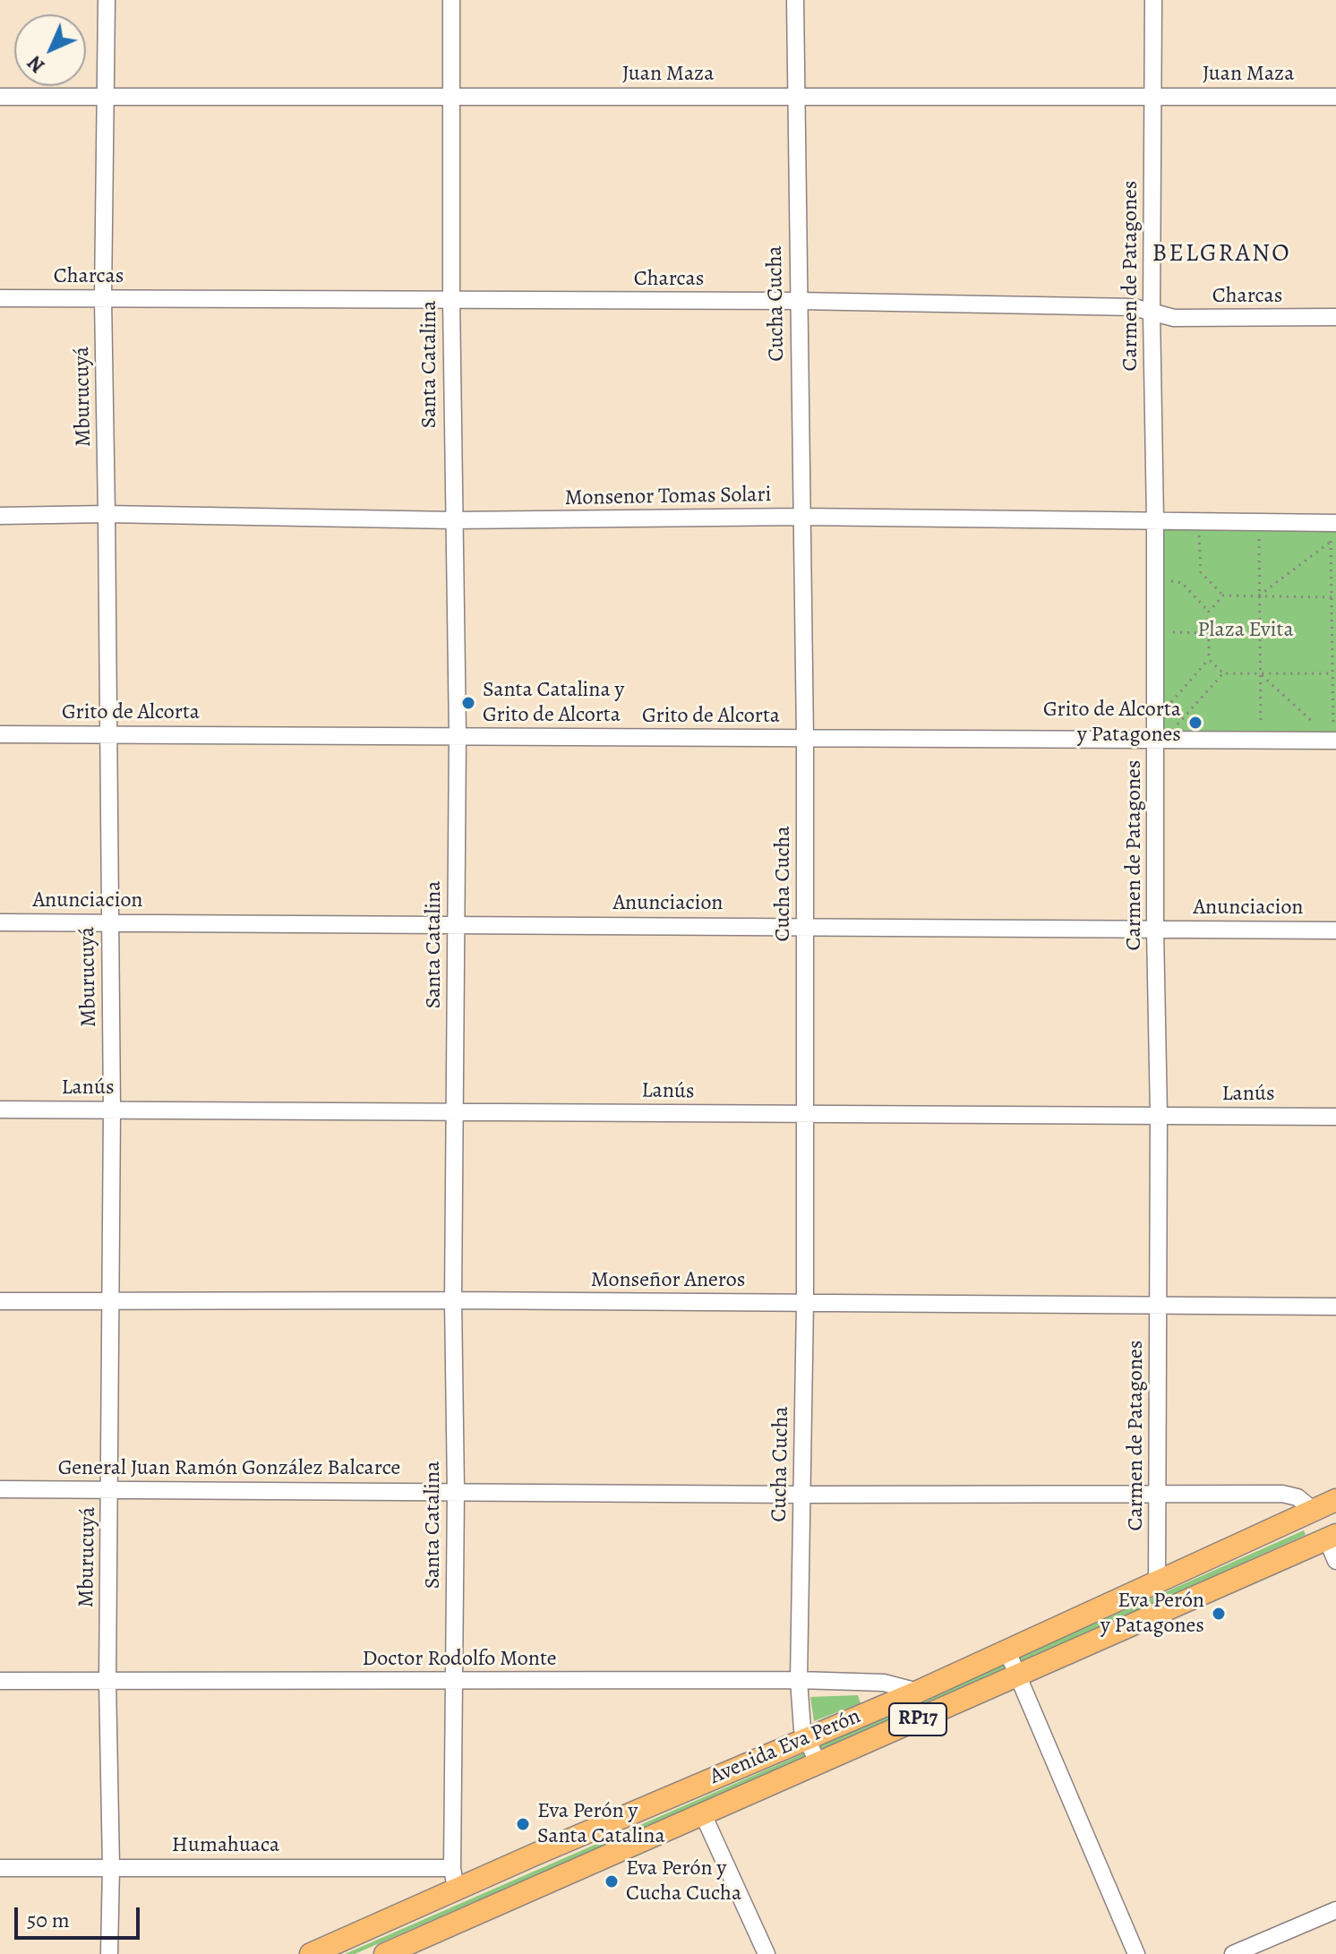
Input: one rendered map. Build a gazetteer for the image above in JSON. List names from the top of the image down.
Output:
{
  "streets": {
    "main road": ["RP17", "Avenida Eva Perón"],
    "street": [
      "Juan Maza",
      "Carmen de Patagones",
      "Charcas",
      "Cucha Cucha",
      "Santa Catalina",
      "Mburucuyá",
      "Monsenor Tomas Solari",
      "Grito de Alcorta",
      "Anunciacion",
      "Lanús",
      "Monseñor Aneros",
      "General Juan Ramón González Balcarce",
      "Doctor Rodolfo Monte",
      "Humahuaca"
    ]
  },
  "crossings": [
    ["Juan Maza", "Carmen de Patagones"],
    ["Juan Maza", "Cucha Cucha"],
    ["Juan Maza", "Santa Catalina"],
    ["Juan Maza", "Mburucuyá"],
    ["Carmen de Patagones", "Charcas"],
    ["Carmen de Patagones", "Monsenor Tomas Solari"],
    ["Carmen de Patagones", "Grito de Alcorta"],
    ["Carmen de Patagones", "Anunciacion"],
    ["Carmen de Patagones", "Lanús"],
    ["Carmen de Patagones", "Monseñor Aneros"],
    ["Carmen de Patagones", "General Juan Ramón González Balcarce"],
    ["Carmen de Patagones", "Avenida Eva Perón"],
    ["Charcas", "Cucha Cucha"],
    ["Charcas", "Santa Catalina"],
    ["Charcas", "Mburucuyá"],
    ["Cucha Cucha", "Monsenor Tomas Solari"],
    ["Cucha Cucha", "Grito de Alcorta"],
    ["Cucha Cucha", "Anunciacion"],
    ["Cucha Cucha", "Lanús"],
    ["Cucha Cucha", "Monseñor Aneros"],
    ["Cucha Cucha", "General Juan Ramón González Balcarce"],
    ["Cucha Cucha", "Doctor Rodolfo Monte"],
    ["Cucha Cucha", "Avenida Eva Perón"],
    ["Santa Catalina", "Monsenor Tomas Solari"],
    ["Santa Catalina", "Grito de Alcorta"],
    ["Santa Catalina", "Anunciacion"],
    ["Santa Catalina", "Lanús"],
    ["Santa Catalina", "Monseñor Aneros"],
    ["Santa Catalina", "General Juan Ramón González Balcarce"],
    ["Santa Catalina", "Doctor Rodolfo Monte"],
    ["Santa Catalina", "Avenida Eva Perón"],
    ["Santa Catalina", "Humahuaca"],
    ["Mburucuyá", "Monsenor Tomas Solari"],
    ["Mburucuyá", "Grito de Alcorta"],
    ["Mburucuyá", "Anunciacion"],
    ["Mburucuyá", "Lanús"],
    ["Mburucuyá", "Monseñor Aneros"],
    ["Mburucuyá", "General Juan Ramón González Balcarce"],
    ["Mburucuyá", "Doctor Rodolfo Monte"],
    ["Mburucuyá", "Humahuaca"],
    ["General Juan Ramón González Balcarce", "Avenida Eva Perón"],
    ["Doctor Rodolfo Monte", "Avenida Eva Perón"],
    ["Avenida Eva Perón", "Humahuaca"]
  ],
  "districts": ["BELGRANO"],
  "parks": ["Plaza Evita"],
  "places": [
    "Santa Catalina y Grito de Alcorta",
    "Grito de Alcorta y Patagones",
    "Eva Perón y Patagones",
    "Eva Perón y Santa Catalina",
    "Eva Perón y Cucha Cucha"
  ],
  "scale_bar": "50 m",
  "north": "bottom left"
}
